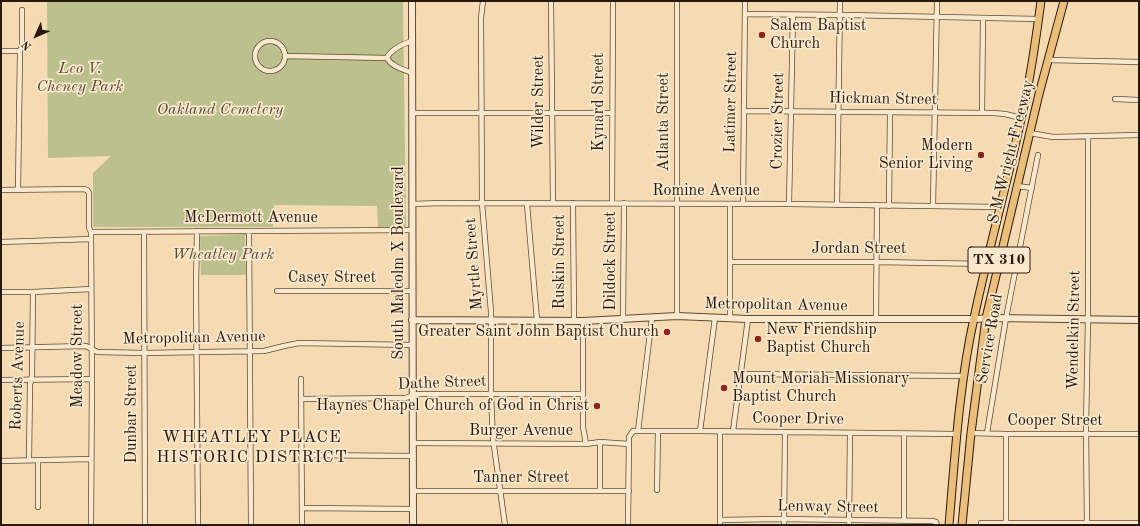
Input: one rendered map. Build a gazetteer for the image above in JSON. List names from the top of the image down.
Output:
{
  "streets": {
    "main road": ["S M Wright Freeway", "TX 310"],
    "street": [
      "Hickman Street",
      "Wilder Street",
      "Kynard Street",
      "Latimer Street",
      "Crozier Street",
      "Atlanta Street",
      "Romine Avenue",
      "McDermott Avenue",
      "Jordan Street",
      "Dildock Street",
      "Ruskin Street",
      "South Malcolm X Boulevard",
      "Myrtle Street",
      "Casey Street",
      "Metropolitan Avenue",
      "Wendelkin Street",
      "Service Road",
      "Meadow Street",
      "Roberts Avenue",
      "Dathe Street",
      "Dunbar Street",
      "Cooper Drive",
      "Cooper Street",
      "Burger Avenue",
      "Tanner Street",
      "Lenway Street"
    ]
  },
  "crossings": [
    ["Hickman Street", "Latimer Street"],
    ["Hickman Street", "Crozier Street"],
    ["Hickman Street", "S M Wright Freeway"],
    ["Wilder Street", "Romine Avenue"],
    ["Kynard Street", "Romine Avenue"],
    ["Latimer Street", "Romine Avenue"],
    ["Crozier Street", "Romine Avenue"],
    ["Atlanta Street", "Romine Avenue"],
    ["Atlanta Street", "Metropolitan Avenue"],
    ["S M Wright Freeway", "Romine Avenue"],
    ["S M Wright Freeway", "Jordan Street"],
    ["S M Wright Freeway", "Metropolitan Avenue"],
    ["S M Wright Freeway", "Cooper Drive"],
    ["S M Wright Freeway", "Cooper Street"],
    ["Romine Avenue", "Dildock Street"],
    ["Romine Avenue", "Ruskin Street"],
    ["Romine Avenue", "South Malcolm X Boulevard"],
    ["Romine Avenue", "Myrtle Street"],
    ["McDermott Avenue", "South Malcolm X Boulevard"],
    ["McDermott Avenue", "Meadow Street"],
    ["McDermott Avenue", "Dunbar Street"],
    ["Dildock Street", "Metropolitan Avenue"],
    ["Ruskin Street", "Metropolitan Avenue"],
    ["Ruskin Street", "Dathe Street"],
    ["Ruskin Street", "Burger Avenue"],
    ["South Malcolm X Boulevard", "Casey Street"],
    ["South Malcolm X Boulevard", "Metropolitan Avenue"],
    ["South Malcolm X Boulevard", "Dathe Street"],
    ["South Malcolm X Boulevard", "Burger Avenue"],
    ["South Malcolm X Boulevard", "Tanner Street"],
    ["Myrtle Street", "Metropolitan Avenue"],
    ["Myrtle Street", "Dathe Street"],
    ["Myrtle Street", "Burger Avenue"],
    ["Myrtle Street", "Tanner Street"],
    ["Metropolitan Avenue", "Wendelkin Street"],
    ["Metropolitan Avenue", "Service Road"],
    ["Metropolitan Avenue", "Meadow Street"],
    ["Metropolitan Avenue", "Roberts Avenue"],
    ["Metropolitan Avenue", "Dunbar Street"],
    ["Wendelkin Street", "Cooper Street"],
    ["Service Road", "Cooper Street"]
  ],
  "districts": ["WHEATLEY PLACE HISTORIC DISTRICT"],
  "parks": ["Leo V. Cheney Park", "Oakland Cemetery", "Wheatley Park"],
  "places": [
    "Salem Baptist Church",
    "Modern Senior Living",
    "Greater Saint John Baptist Church",
    "New Friendship Baptist Church",
    "Mount Moriah Missionary Baptist Church",
    "Haynes Chapel Church of God in Christ"
  ],
  "north": "bottom left"
}
